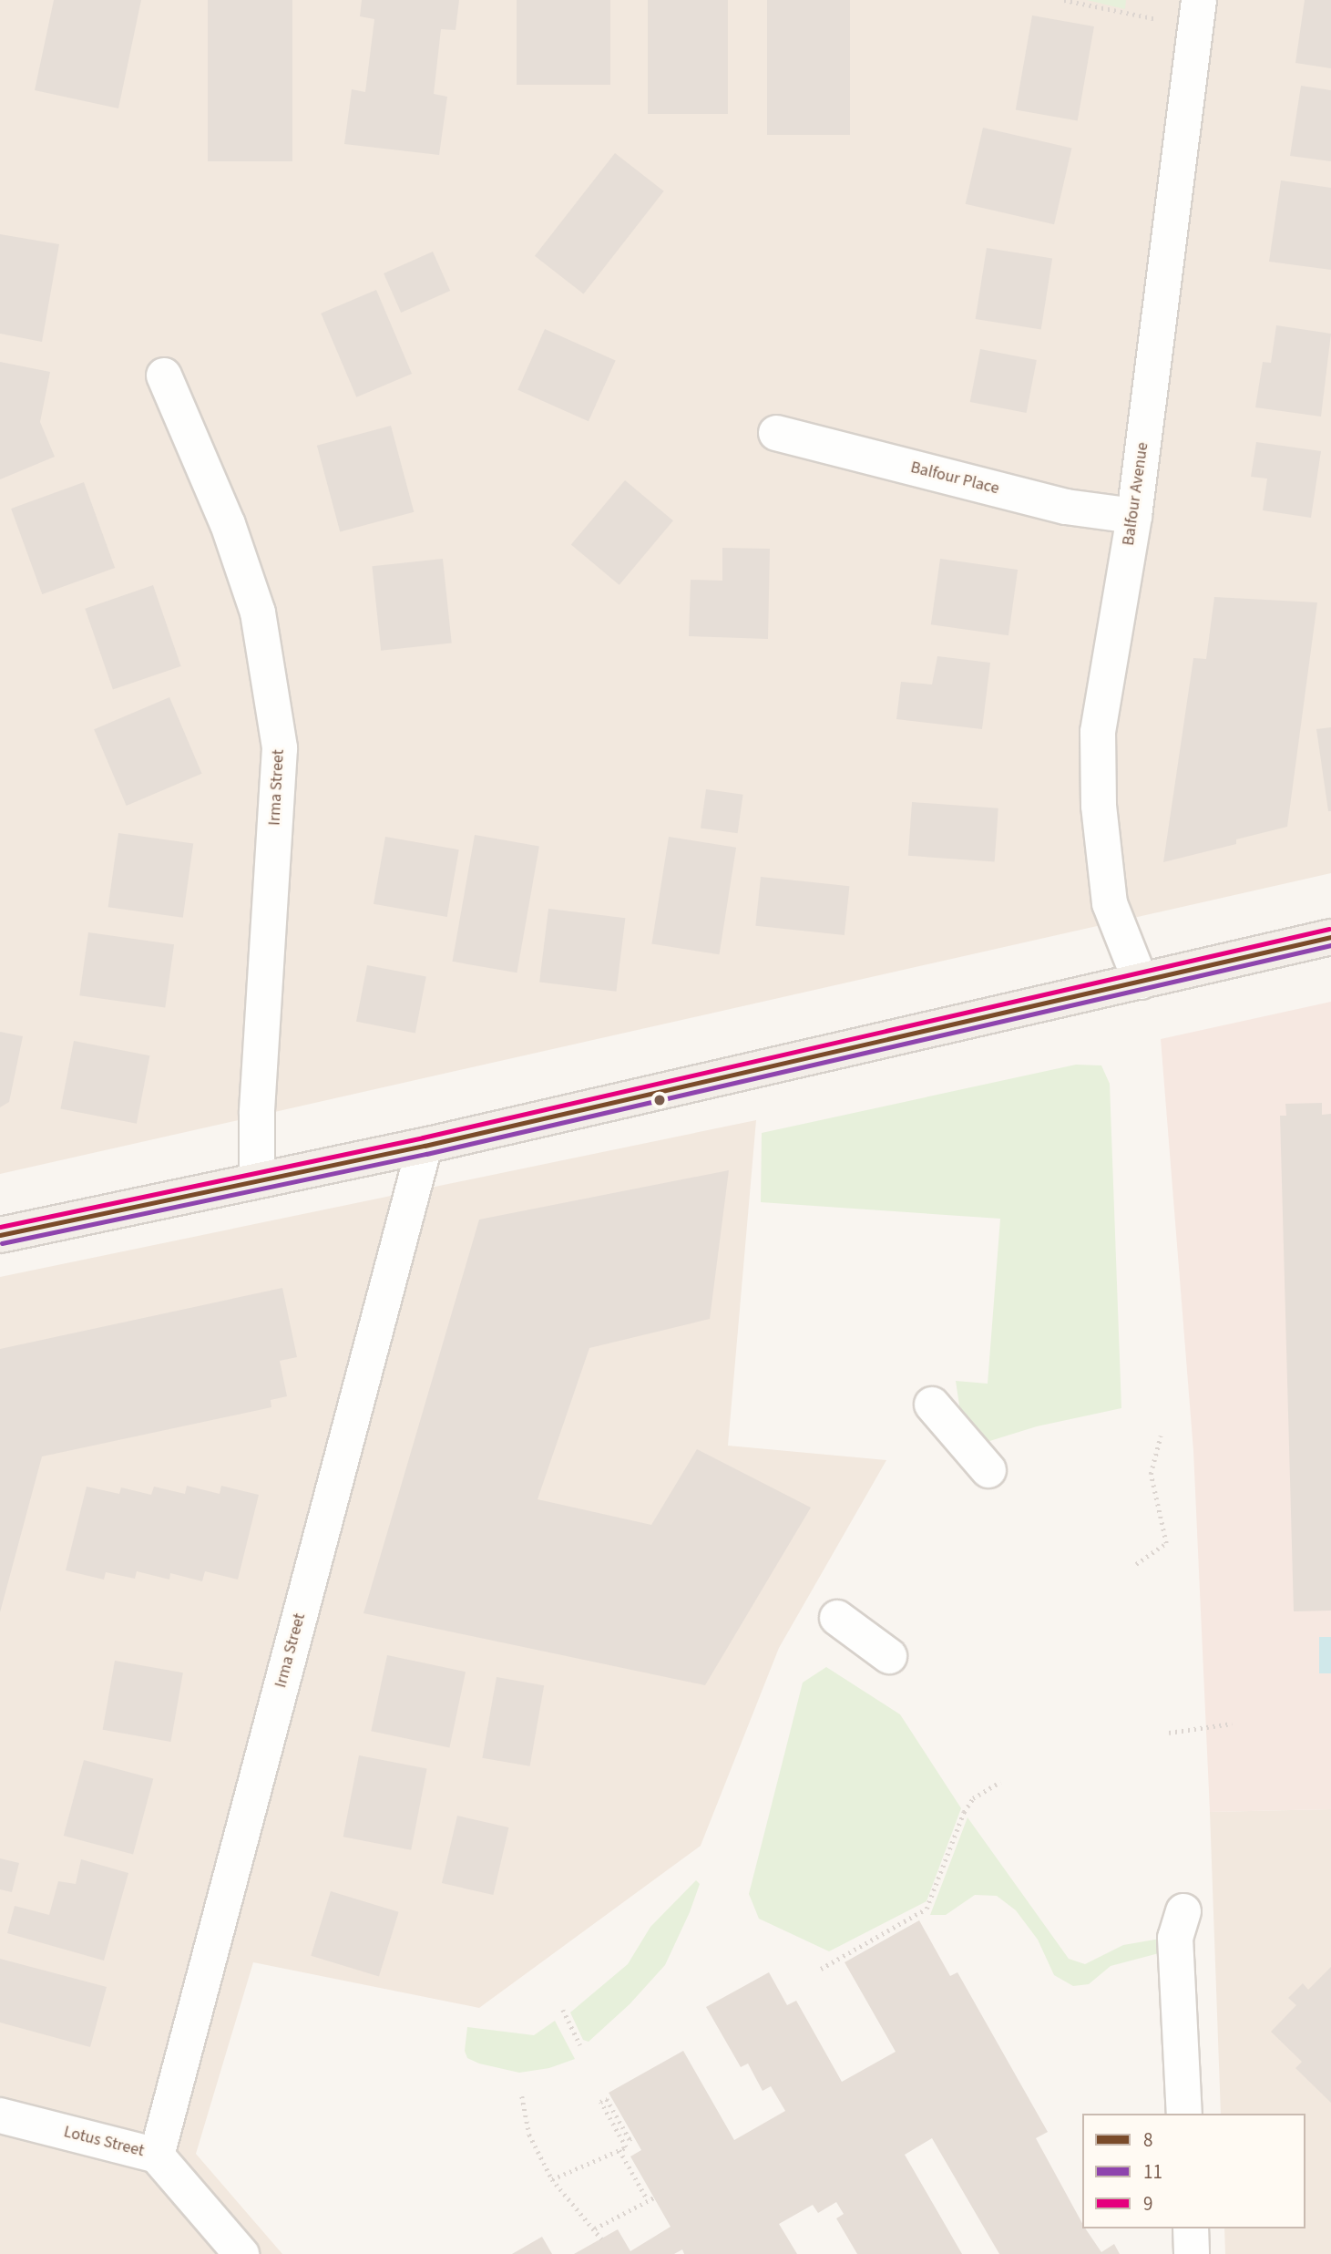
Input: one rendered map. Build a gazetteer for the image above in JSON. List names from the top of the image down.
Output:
{
  "streets": {
    "street": [
      "Balfour Place",
      "Balfour Avenue",
      "Irma Street",
      "Lotus Street"
    ]
  },
  "crossings": [
    ["Balfour Place", "Balfour Avenue"],
    ["Irma Street", "Lotus Street"]
  ],
  "lines": ["transit line 9", "transit line 8", "transit line 11"],
  "legend": ["8", "11", "9"]
}
